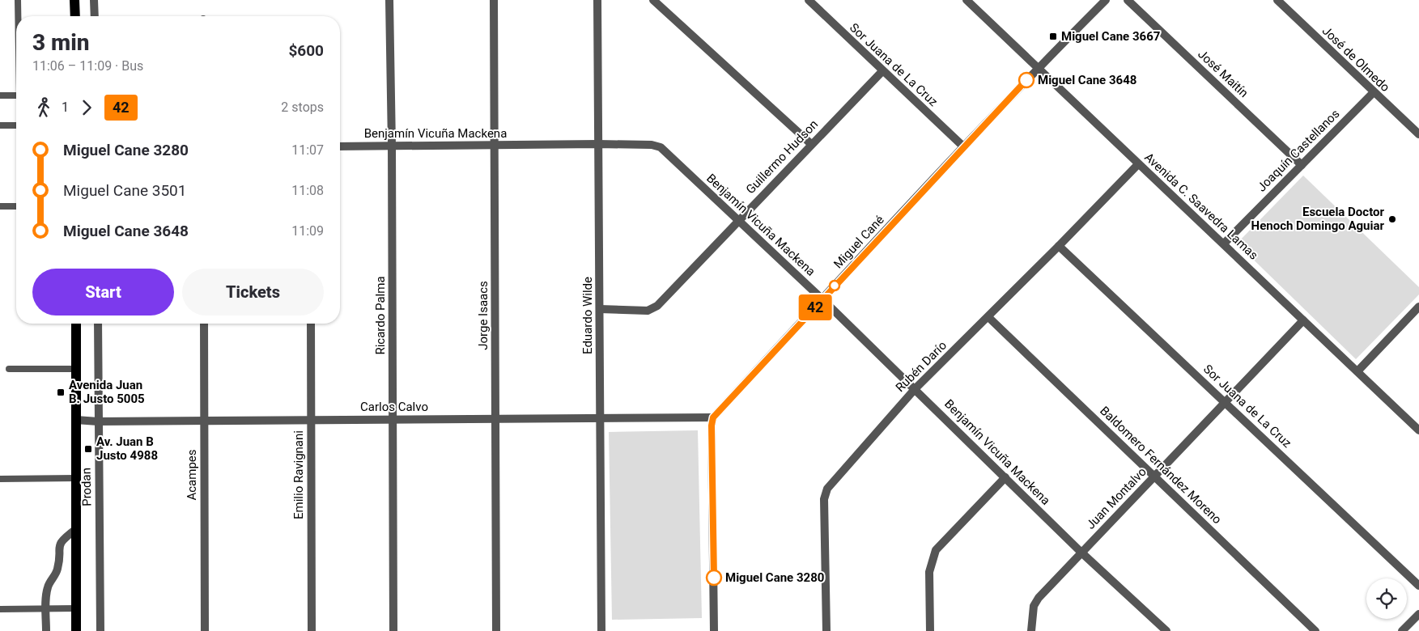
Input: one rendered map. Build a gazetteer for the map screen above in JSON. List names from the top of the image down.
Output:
{
  "streets": {
    "street": [
      "José de Olmedo",
      "Sor Juana de La Cruz",
      "José Maitín",
      "Benjamín Vicuña Mackena",
      "Joaquín Castellanos",
      "Guillermo Hudson",
      "Avenida C. Saavedra Lamas",
      "Miguel Cané",
      "Ricardo Palma",
      "Jorge Isaacs",
      "Eduardo Wilde",
      "Rubén Darío",
      "Carlos Calvo",
      "Baldomero Fernández Moreno",
      "Acampes",
      "Emilio Ravignani",
      "Prodan",
      "Juan Montalvo"
    ]
  },
  "crossings": [
    ["José de Olmedo", "Joaquín Castellanos"],
    ["Sor Juana de La Cruz", "Guillermo Hudson"],
    ["Sor Juana de La Cruz", "Miguel Cané"],
    ["Sor Juana de La Cruz", "Rubén Darío"],
    ["Sor Juana de La Cruz", "Juan Montalvo"],
    ["José Maitín", "Joaquín Castellanos"],
    ["Benjamín Vicuña Mackena", "Guillermo Hudson"],
    ["Benjamín Vicuña Mackena", "Miguel Cané"],
    ["Benjamín Vicuña Mackena", "Ricardo Palma"],
    ["Benjamín Vicuña Mackena", "Jorge Isaacs"],
    ["Benjamín Vicuña Mackena", "Eduardo Wilde"],
    ["Benjamín Vicuña Mackena", "Rubén Darío"],
    ["Benjamín Vicuña Mackena", "Juan Montalvo"],
    ["Joaquín Castellanos", "Avenida C. Saavedra Lamas"],
    ["Guillermo Hudson", "Eduardo Wilde"],
    ["Avenida C. Saavedra Lamas", "Miguel Cané"],
    ["Avenida C. Saavedra Lamas", "Rubén Darío"],
    ["Avenida C. Saavedra Lamas", "Juan Montalvo"],
    ["Miguel Cané", "Carlos Calvo"],
    ["Ricardo Palma", "Carlos Calvo"],
    ["Jorge Isaacs", "Carlos Calvo"],
    ["Eduardo Wilde", "Carlos Calvo"],
    ["Rubén Darío", "Baldomero Fernández Moreno"],
    ["Carlos Calvo", "Acampes"],
    ["Carlos Calvo", "Emilio Ravignani"],
    ["Carlos Calvo", "Prodan"],
    ["Baldomero Fernández Moreno", "Juan Montalvo"]
  ],
  "places": {
    "transit": ["Miguel Cane 3667", "Avenida Juan B. Justo 5005", "Av. Juan B Justo 4988"],
    "other": ["Miguel Cane 3648", "Escuela Doctor Henoch Domingo Aguiar", "Miguel Cane 3280"]
  },
  "lines": ["bus line 42"],
  "page": {
    "on_map": "42",
    "heading": ["3 min", "11:06 – 11:09 · Bus", "$600"],
    "legs": ["1", "42", "2 stops"],
    "list": [
      {
        "name": "Miguel Cane 3280",
        "value": "11:07"
      },
      {
        "name": "Miguel Cane 3501",
        "value": "11:08"
      },
      {
        "name": "Miguel Cane 3648",
        "value": "11:09"
      }
    ],
    "buttons": ["Start", "Tickets"]
  }
}
